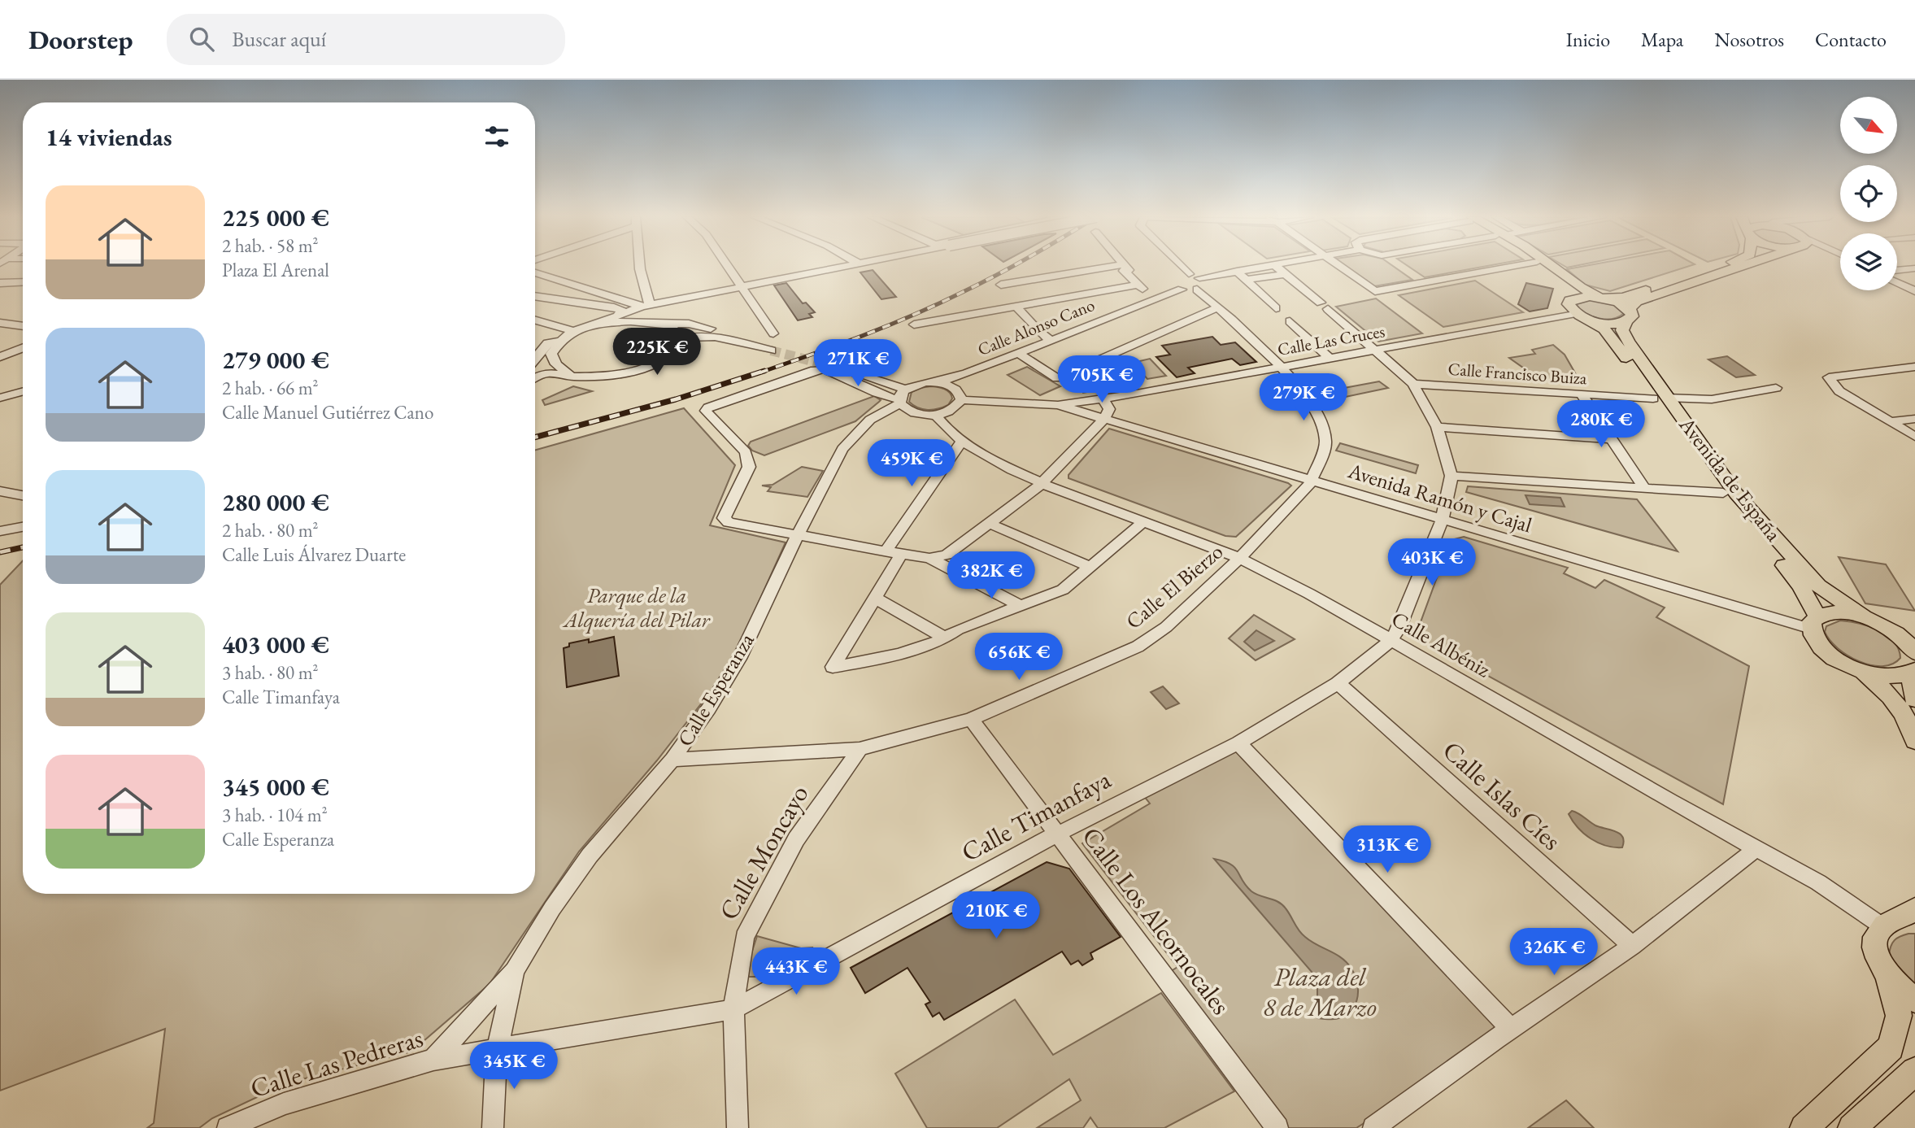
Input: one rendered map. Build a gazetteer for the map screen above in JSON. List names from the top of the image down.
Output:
{
  "streets": {
    "main road": ["Avenida de España"],
    "street": [
      "Calle Alonso Cano",
      "Calle Las Cruces",
      "Calle Francisco Buiza",
      "Avenida Ramón y Cajal",
      "Calle El Bierzo",
      "Calle Albéniz",
      "Calle Esperanza",
      "Calle Islas Cíes",
      "Calle Timanfaya",
      "Calle Moncayo",
      "Calle Los Alcornocales",
      "Calle Las Pedreras"
    ]
  },
  "crossings": [
    ["Calle Alonso Cano", "Calle Esperanza"],
    ["Calle Las Cruces", "Avenida Ramón y Cajal"],
    ["Calle Francisco Buiza", "Avenida de España"],
    ["Avenida de España", "Avenida Ramón y Cajal"],
    ["Avenida Ramón y Cajal", "Calle El Bierzo"],
    ["Avenida Ramón y Cajal", "Calle Timanfaya"],
    ["Calle El Bierzo", "Calle Albéniz"],
    ["Calle El Bierzo", "Calle Esperanza"],
    ["Calle El Bierzo", "Calle Moncayo"],
    ["Calle El Bierzo", "Calle Los Alcornocales"],
    ["Calle Albéniz", "Calle Timanfaya"],
    ["Calle Esperanza", "Calle Timanfaya"],
    ["Calle Esperanza", "Calle Las Pedreras"],
    ["Calle Islas Cíes", "Calle Timanfaya"],
    ["Calle Timanfaya", "Calle Moncayo"],
    ["Calle Timanfaya", "Calle Los Alcornocales"],
    ["Calle Timanfaya", "Calle Las Pedreras"]
  ],
  "parks": ["Parque de la Alquería del Pilar", "Plaza del 8 de Marzo"],
  "north": "bottom right",
  "page": {
    "header": "Doorstep",
    "search": "Buscar aquí",
    "nav": [
      "Inicio",
      "Mapa",
      "Nosotros",
      "Contacto"
    ],
    "heading": "14 viviendas",
    "list": [
      {
        "name": "225 000 €",
        "note": "2 hab. · 58 m² · Plaza El Arenal"
      },
      {
        "name": "279 000 €",
        "note": "2 hab. · 66 m² · Calle Manuel Gutiérrez Cano"
      },
      {
        "name": "280 000 €",
        "note": "2 hab. · 80 m² · Calle Luis Álvarez Duarte"
      },
      {
        "name": "403 000 €",
        "note": "3 hab. · 80 m² · Calle Timanfaya"
      },
      {
        "name": "345 000 €",
        "note": "3 hab. · 104 m² · Calle Esperanza"
      }
    ],
    "price": [
      "225K €",
      "271K €",
      "705K €",
      "279K €",
      "280K €",
      "459K €",
      "403K €",
      "382K €",
      "656K €",
      "313K €",
      "210K €",
      "326K €",
      "443K €",
      "345K €"
    ]
  }
}
